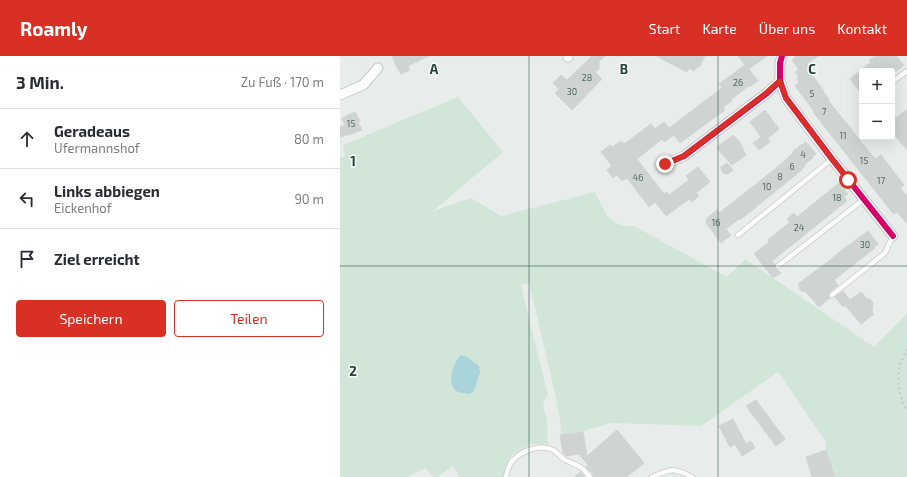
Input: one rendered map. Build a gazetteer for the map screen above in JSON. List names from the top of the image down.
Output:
{
  "house_numbers": [
    "28",
    "26",
    "30",
    "5",
    "7",
    "15",
    "11",
    "4",
    "15",
    "6",
    "8",
    "46",
    "17",
    "10",
    "18",
    "16",
    "24",
    "30"
  ],
  "page": {
    "header": "Roamly",
    "nav": [
      "Start",
      "Karte",
      "Über uns",
      "Kontakt"
    ],
    "heading": ["3 Min.", "Zu Fuß · 170 m"],
    "map_buttons": ["+", "−"],
    "list": [
      ["Geradeaus", "Ufermannshof", "80 m"],
      ["Links abbiegen", "Eickenhof", "90 m"],
      "Ziel erreicht"
    ],
    "buttons": ["Speichern", "Teilen"]
  },
  "grid": {
    "columns": ["A", "B", "C"],
    "rows": ["1", "2"]
  }
}
